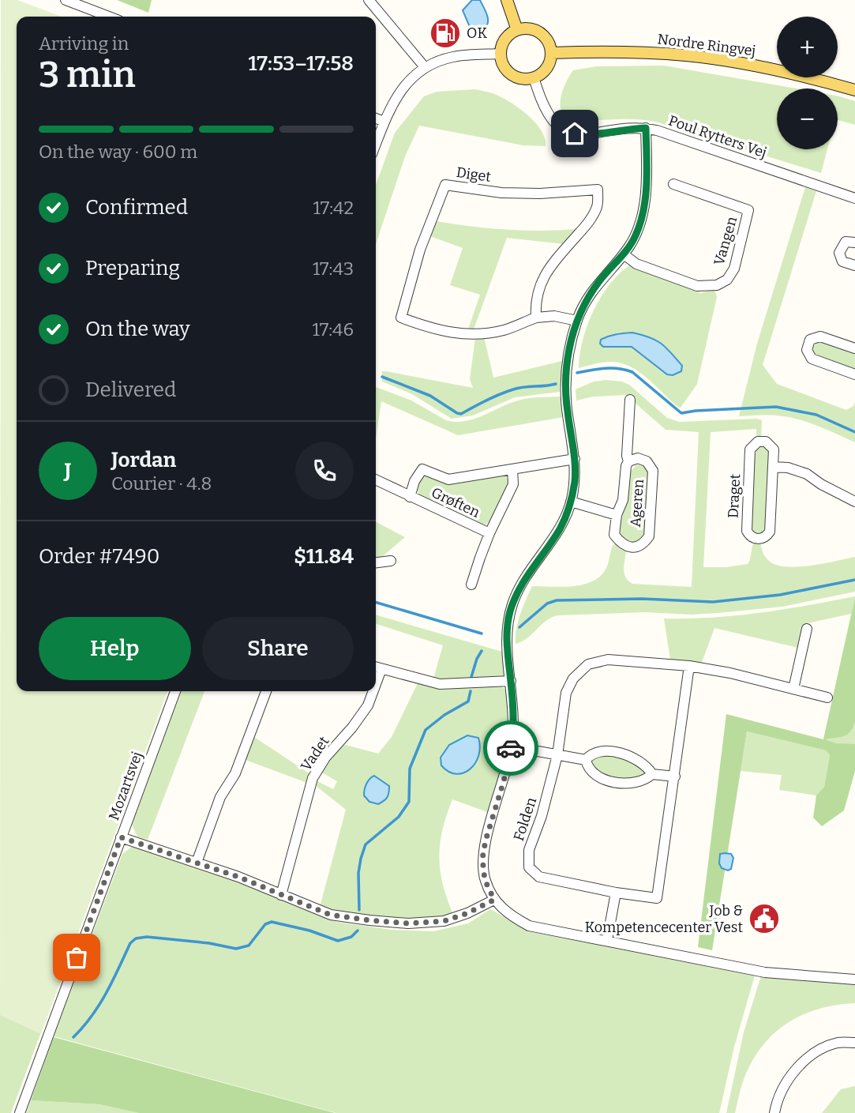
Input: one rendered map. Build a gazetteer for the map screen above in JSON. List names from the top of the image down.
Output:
{
  "streets": {
    "main road": ["Nordre Ringvej"],
    "street": [
      "Poul Rytters Vej",
      "Diget",
      "Vangen",
      "Draget",
      "Grøften",
      "Ageren",
      "Vadet",
      "Mozartsvej",
      "Folden"
    ]
  },
  "crossings": [
    ["Nordre Ringvej", "Poul Rytters Vej"]
  ],
  "places": {
    "fuel station": ["OK"],
    "public building": ["Job & Kompetencecenter Vest"]
  },
  "page": {
    "map_buttons": ["+", "−"],
    "heading": ["3 min", "Arriving in", "17:53–17:58"],
    "panel": [
      "Jordan",
      "Courier · 4.8",
      "Order #7490",
      "$11.84"
    ],
    "bar": "On the way · 600 m",
    "list": [
      ["Confirmed", "17:42"],
      ["Preparing", "17:43"],
      ["On the way", "17:46"],
      "Delivered"
    ],
    "round": "J",
    "buttons": ["Help", "Share"]
  }
}
